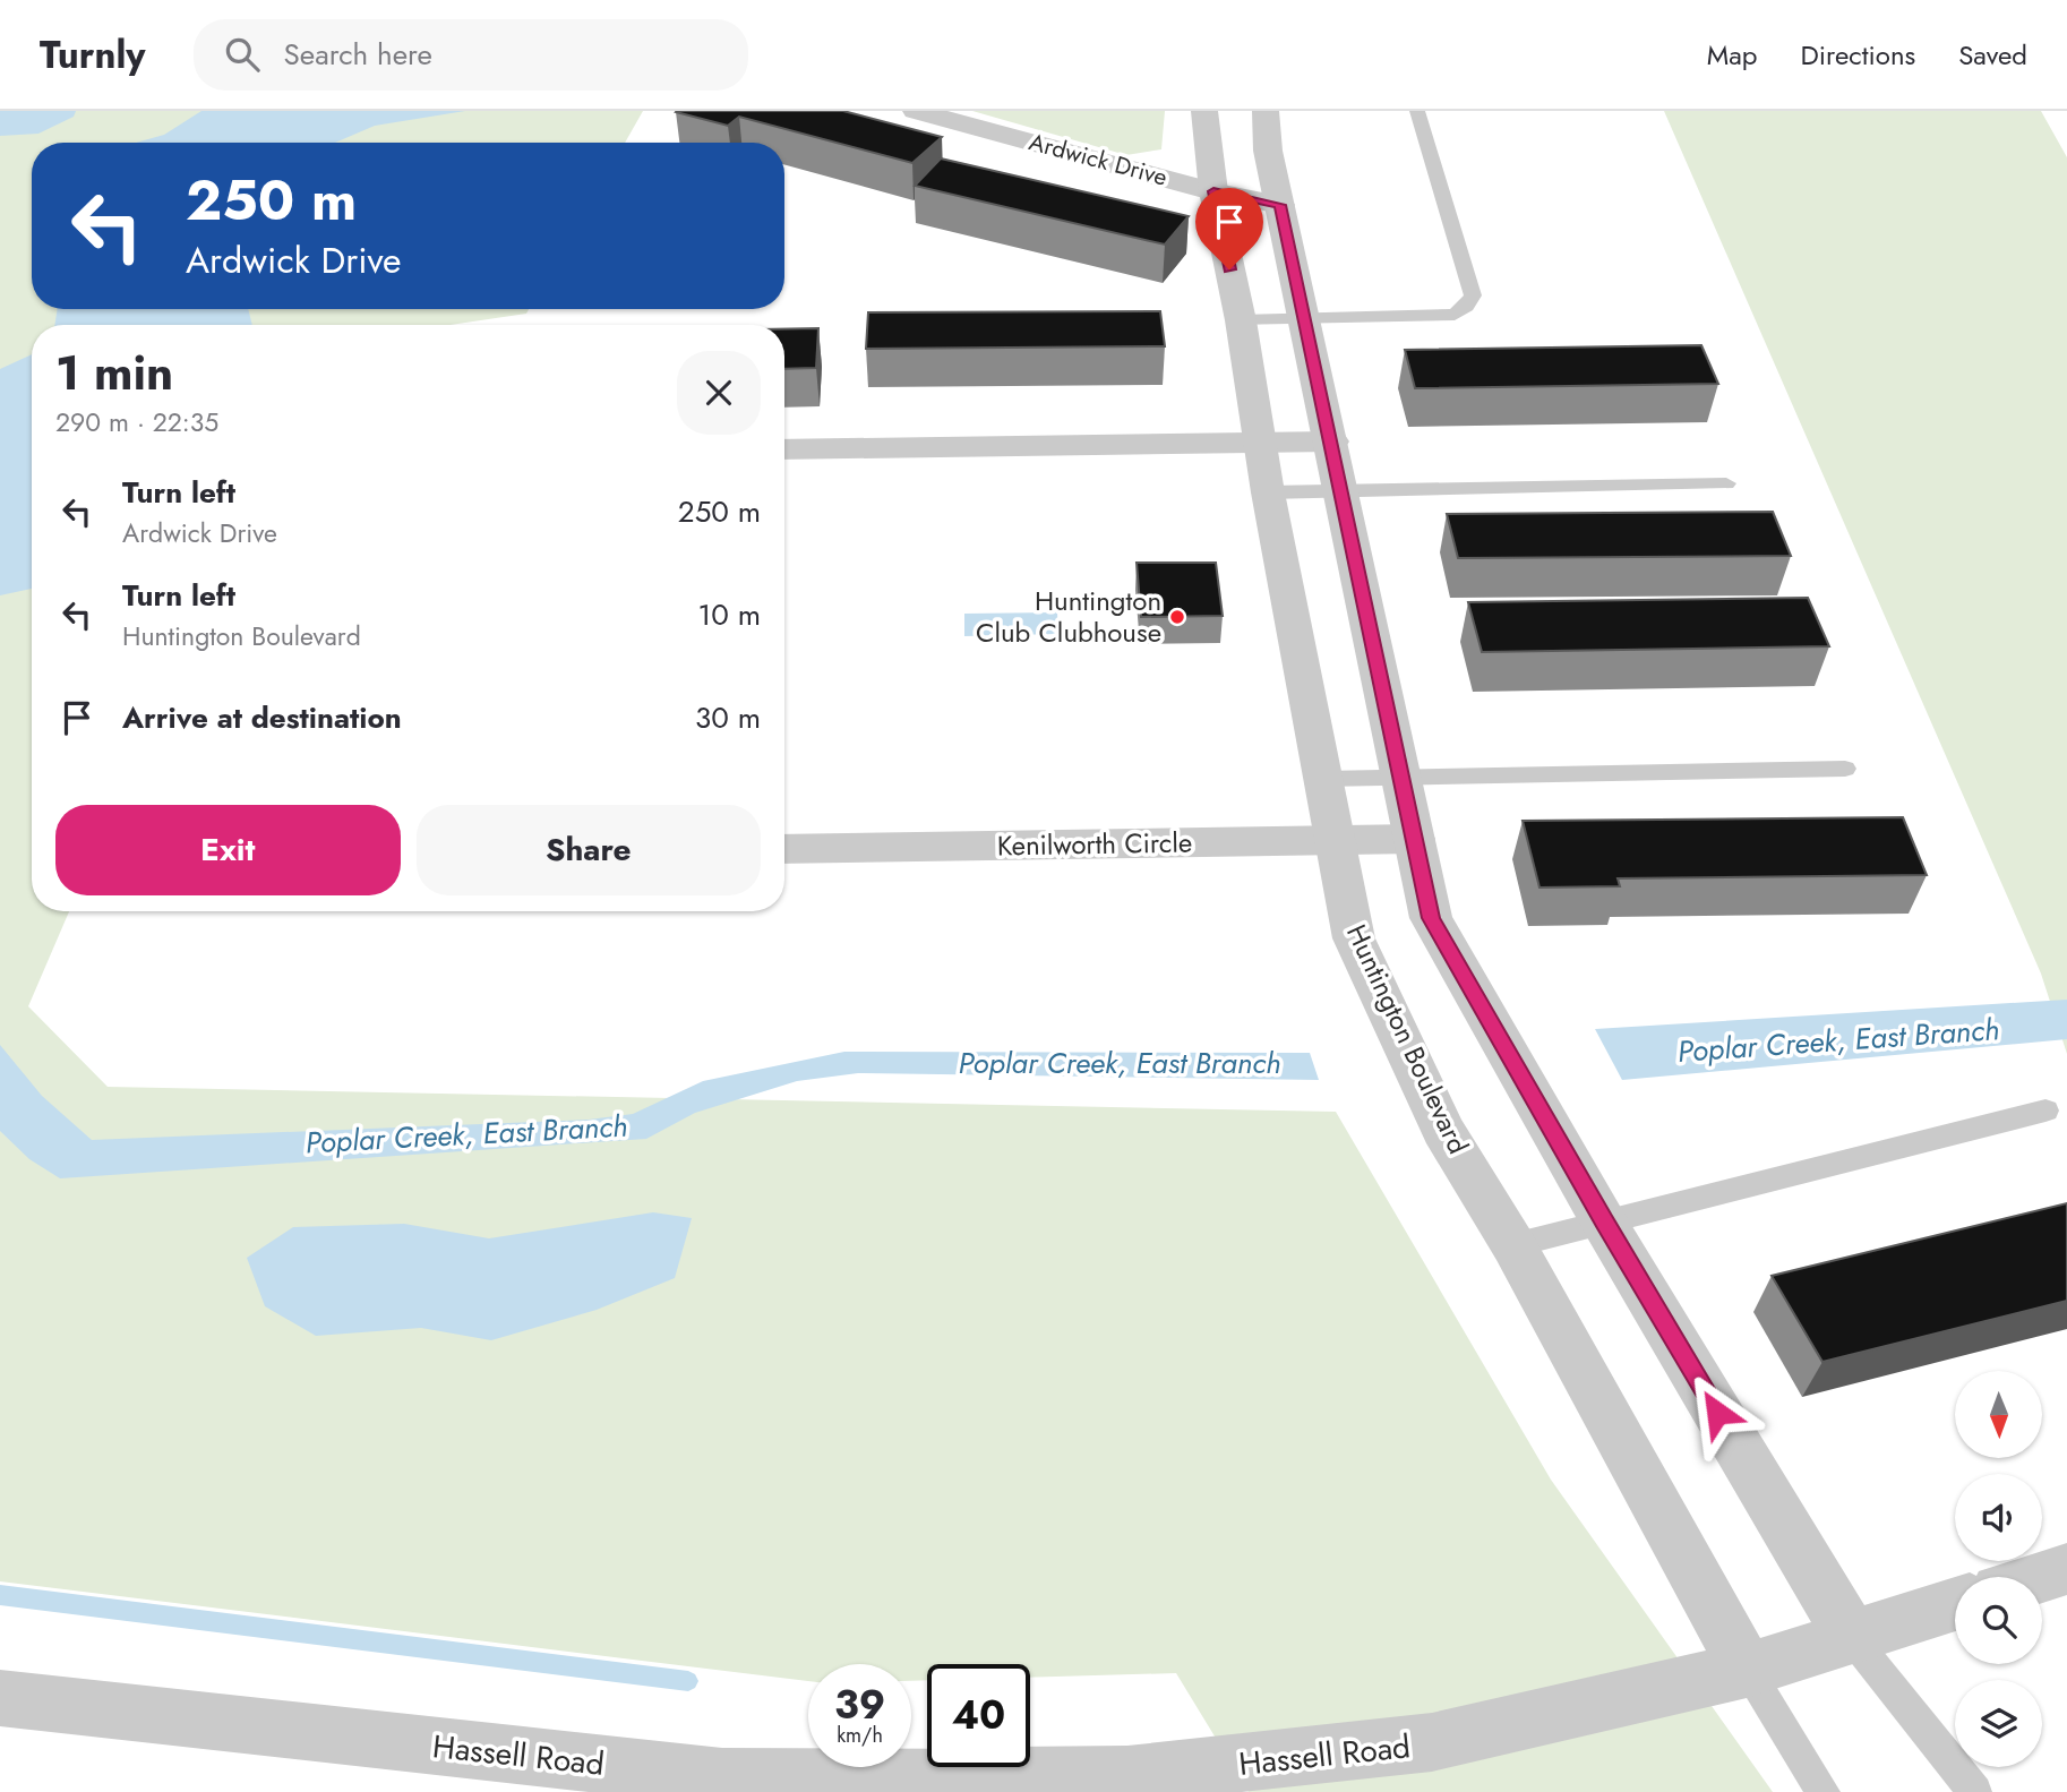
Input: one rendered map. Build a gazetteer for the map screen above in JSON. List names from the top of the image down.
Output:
{
  "streets": {
    "street": [
      "Ardwick Drive",
      "Kenilworth Circle",
      "Huntington Boulevard",
      "Hassell Road"
    ]
  },
  "crossings": [
    ["Ardwick Drive", "Huntington Boulevard"],
    ["Kenilworth Circle", "Huntington Boulevard"],
    ["Huntington Boulevard", "Hassell Road"]
  ],
  "water": ["Poplar Creek, East Branch"],
  "places": ["Huntington Club Clubhouse"],
  "north": "bottom",
  "page": {
    "header": "Turnly",
    "search": "Search here",
    "nav": ["Map", "Directions", "Saved"],
    "turn": ["250 m", "Ardwick Drive"],
    "heading": ["1 min", "290 m · 22:35"],
    "list": [
      {
        "name": "Turn left",
        "note": "Ardwick Drive",
        "value": "250 m"
      },
      {
        "name": "Turn left",
        "note": "Huntington Boulevard",
        "value": "10 m"
      },
      {
        "name": "Arrive at destination",
        "value": "30 m"
      }
    ],
    "buttons": ["Exit", "Share"],
    "speed": "39 km/h",
    "limit": "40"
  }
}
